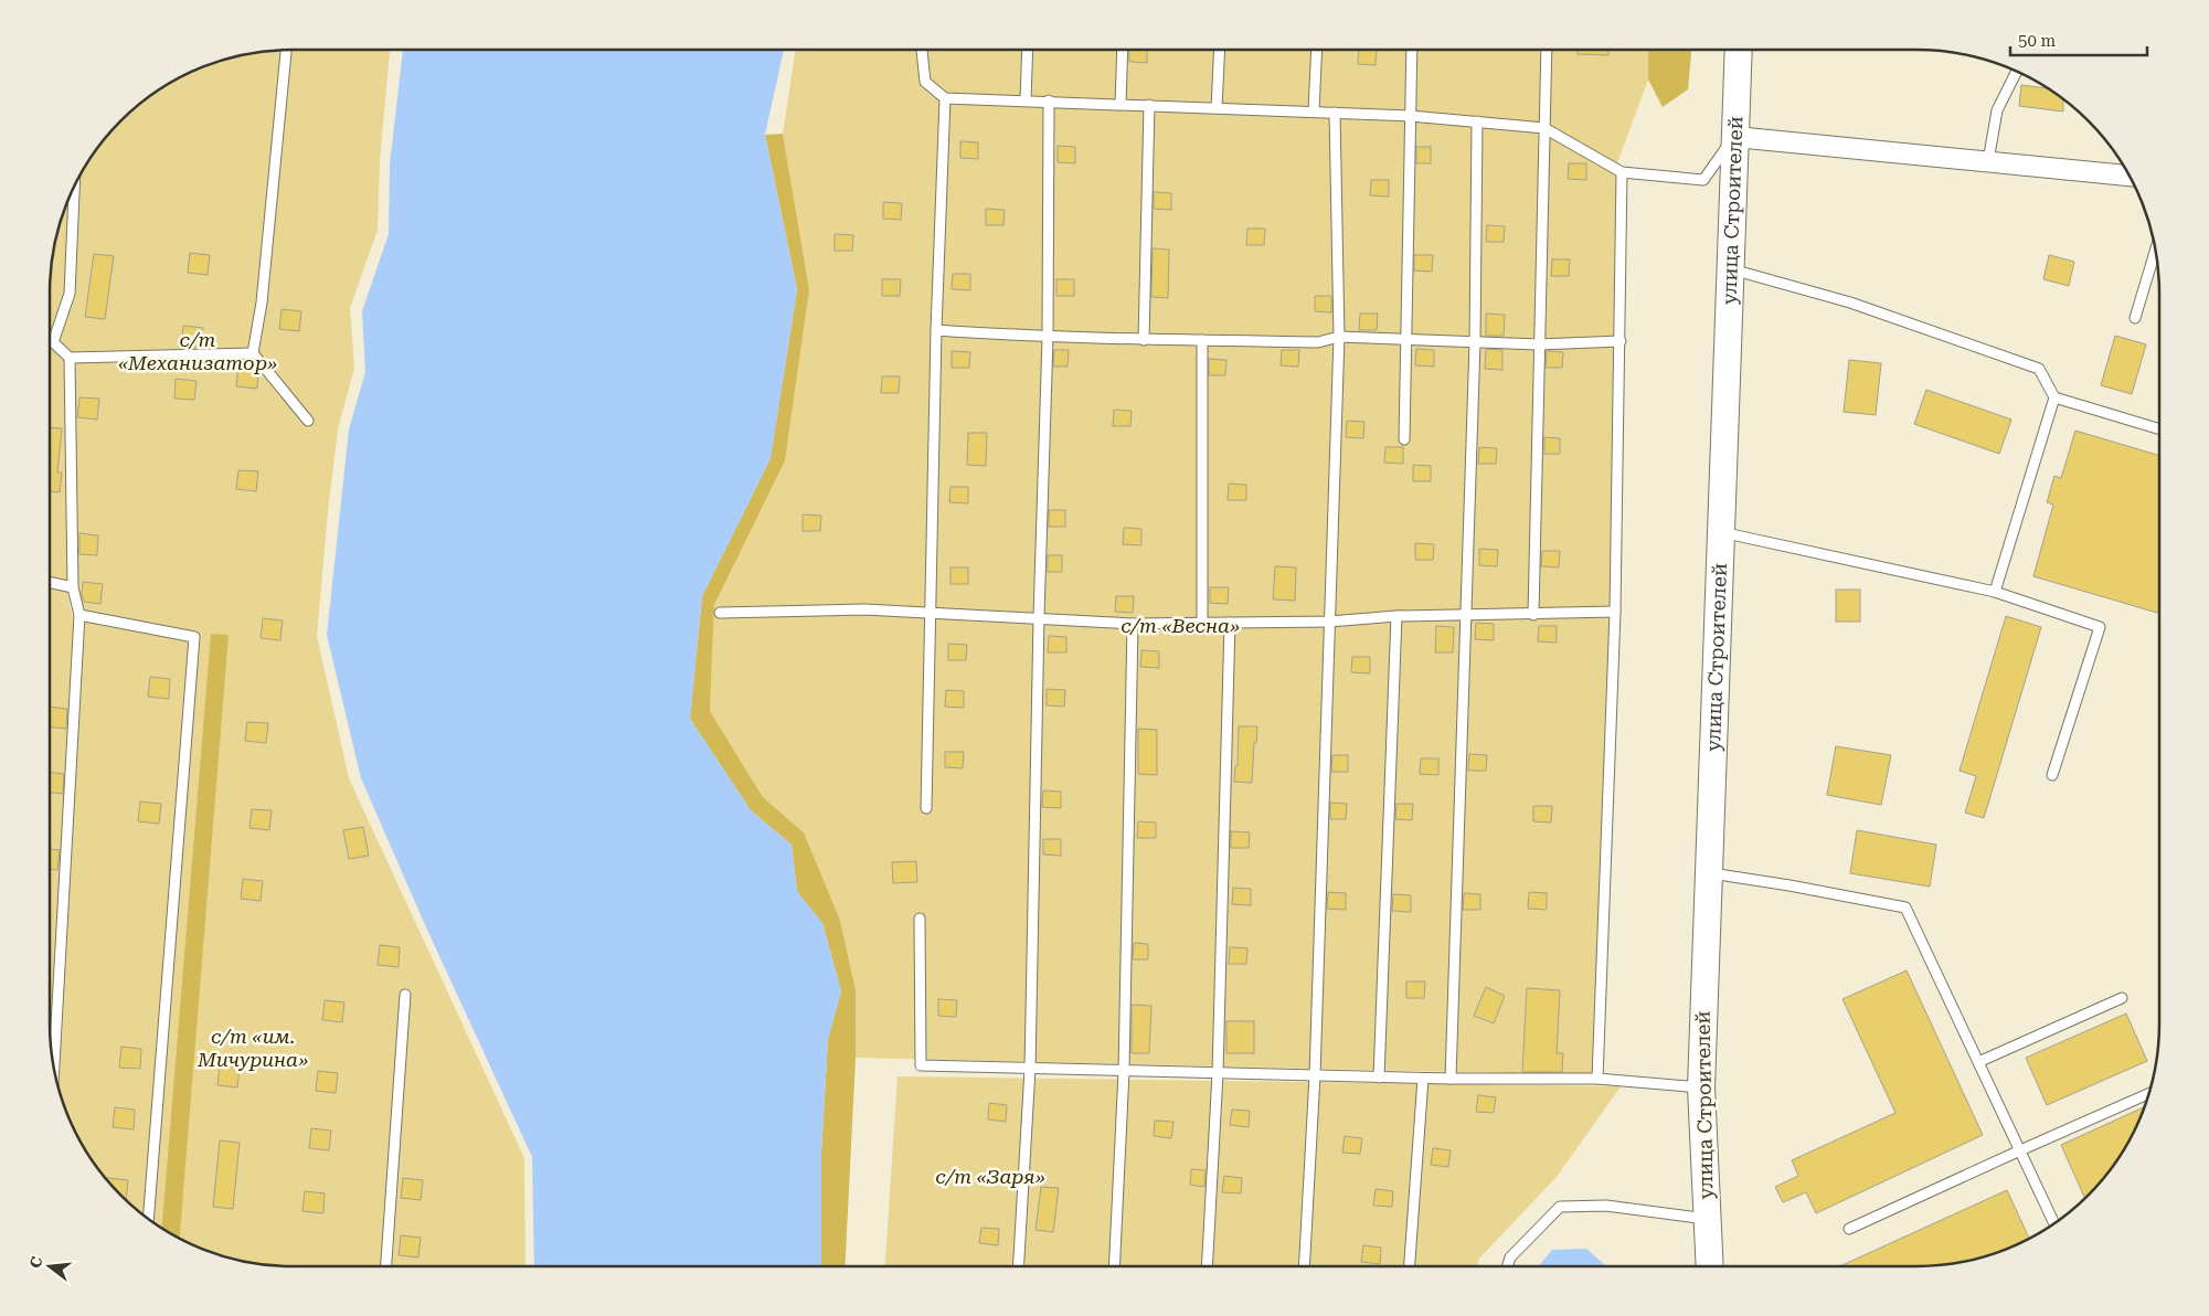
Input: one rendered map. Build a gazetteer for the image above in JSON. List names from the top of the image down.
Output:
{
  "streets": {
    "main road": ["улица Строителей"]
  },
  "parks": [
    "с/т «Механизатор»",
    "с/т «Весна»",
    "с/т «им. Мичурина»",
    "с/т «Заря»"
  ],
  "scale_bar": "50 m",
  "north": "left"
}
